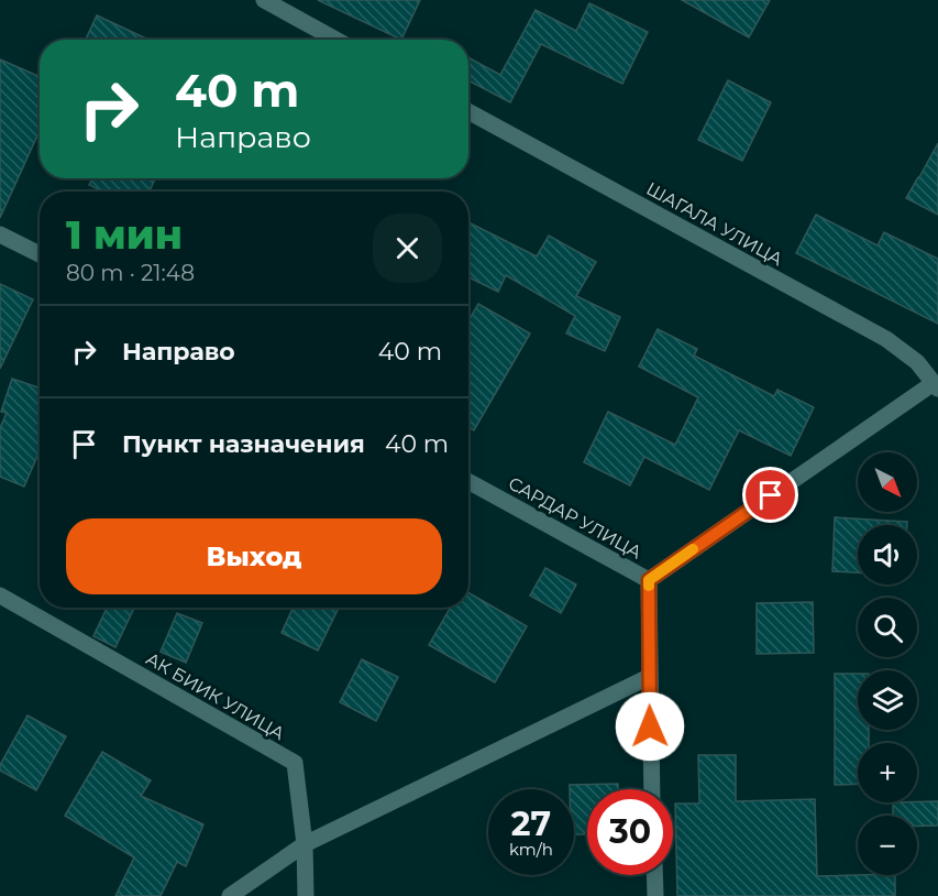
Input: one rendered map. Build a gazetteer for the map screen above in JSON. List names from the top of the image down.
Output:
{
  "streets": {
    "street": ["ШАГАЛА УЛИЦА", "САРДАР УЛИЦА", "АК БИИК УЛИЦА"]
  },
  "north": "bottom right",
  "page": {
    "turn": ["40 m", "Направо"],
    "heading": ["1 мин", "80 m · 21:48"],
    "list": [
      {
        "name": "Направо",
        "value": "40 m"
      },
      {
        "name": "Пункт назначения",
        "value": "40 m"
      }
    ],
    "map_buttons": ["+", "−"],
    "buttons": "Выход",
    "speed": "27 km/h",
    "limit": "30"
  }
}
